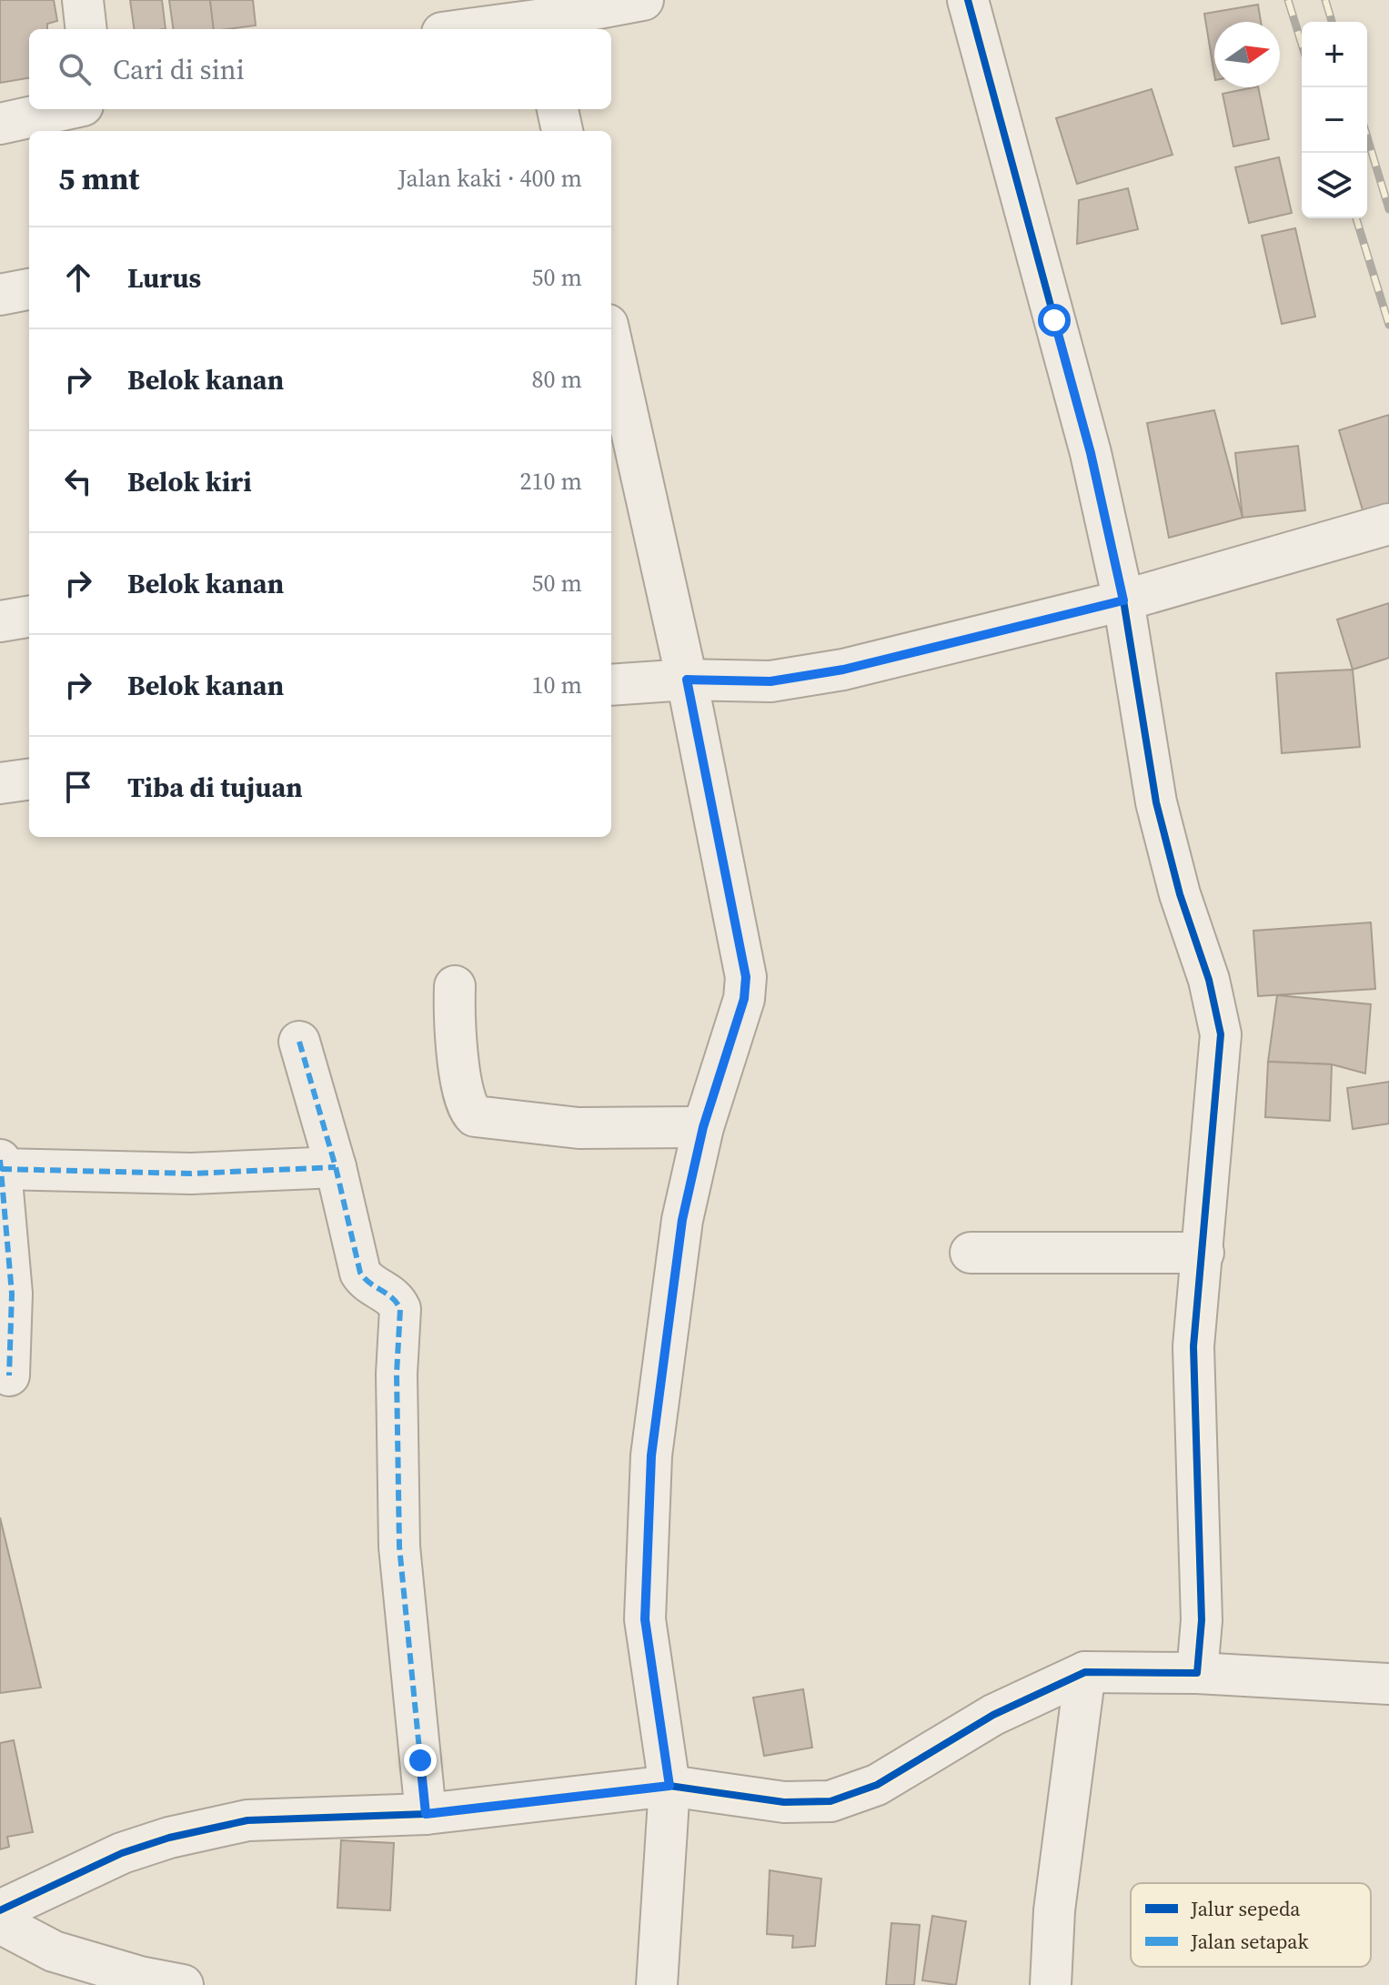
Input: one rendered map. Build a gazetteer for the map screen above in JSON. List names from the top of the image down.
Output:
{
  "legend": ["Jalur sepeda", "Jalan setapak"],
  "north": "right",
  "page": {
    "map_buttons": ["+", "−"],
    "search": "Cari di sini",
    "heading": ["5 mnt", "Jalan kaki · 400 m"],
    "list": [
      ["Lurus", "50 m"],
      ["Belok kanan", "80 m"],
      ["Belok kiri", "210 m"],
      ["Belok kanan", "50 m"],
      ["Belok kanan", "10 m"],
      "Tiba di tujuan"
    ]
  }
}
